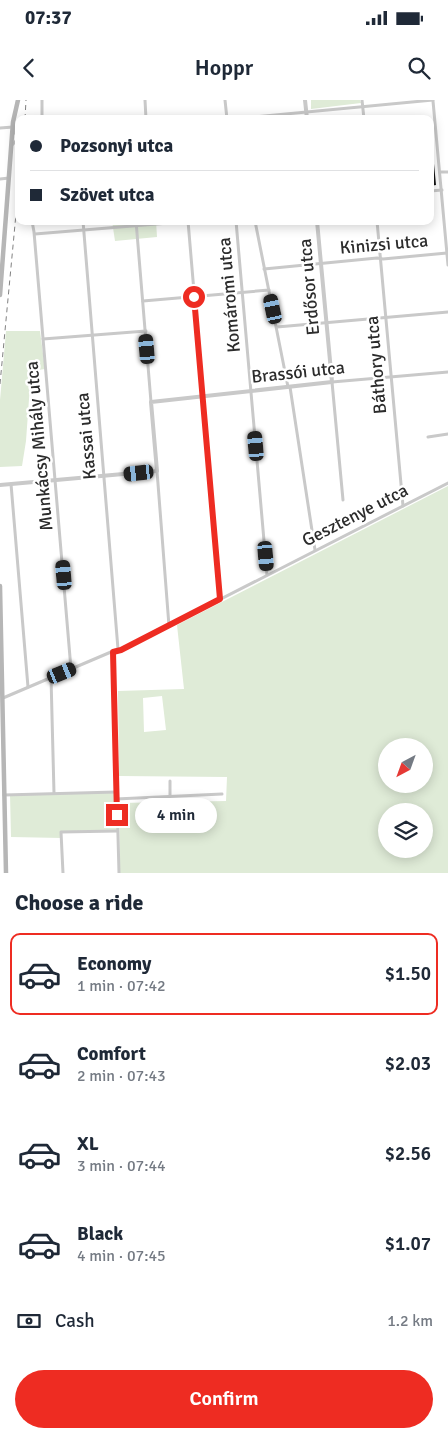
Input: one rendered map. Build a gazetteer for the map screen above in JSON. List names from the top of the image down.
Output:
{
  "streets": {
    "street": [
      "Kinizsi utca",
      "Erdősor utca",
      "Komáromi utca",
      "Báthory utca",
      "Brassói utca",
      "Kassai utca",
      "Munkácsy Mihály utca",
      "Gesztenye utca"
    ]
  },
  "crossings": [
    ["Kinizsi utca", "Erdősor utca"],
    ["Kinizsi utca", "Báthory utca"],
    ["Erdősor utca", "Brassói utca"],
    ["Komáromi utca", "Brassói utca"],
    ["Komáromi utca", "Gesztenye utca"],
    ["Báthory utca", "Brassói utca"],
    ["Báthory utca", "Gesztenye utca"],
    ["Kassai utca", "Gesztenye utca"],
    ["Munkácsy Mihály utca", "Gesztenye utca"]
  ],
  "north": "bottom left",
  "page": {
    "status": "07:37",
    "header": "Hoppr",
    "banner": ["Pozsonyi utca", "Szövet utca"],
    "bubble": "4 min",
    "heading": "Choose a ride",
    "list": [
      {
        "name": "Economy",
        "note": "1 min · 07:42",
        "value": "$1.50"
      },
      {
        "name": "Comfort",
        "note": "2 min · 07:43",
        "value": "$2.03"
      },
      {
        "name": "XL",
        "note": "3 min · 07:44",
        "value": "$2.56"
      },
      {
        "name": "Black",
        "note": "4 min · 07:45",
        "value": "$1.07"
      }
    ],
    "pay": ["Cash", "1.2 km"],
    "buttons": "Confirm"
  }
}
